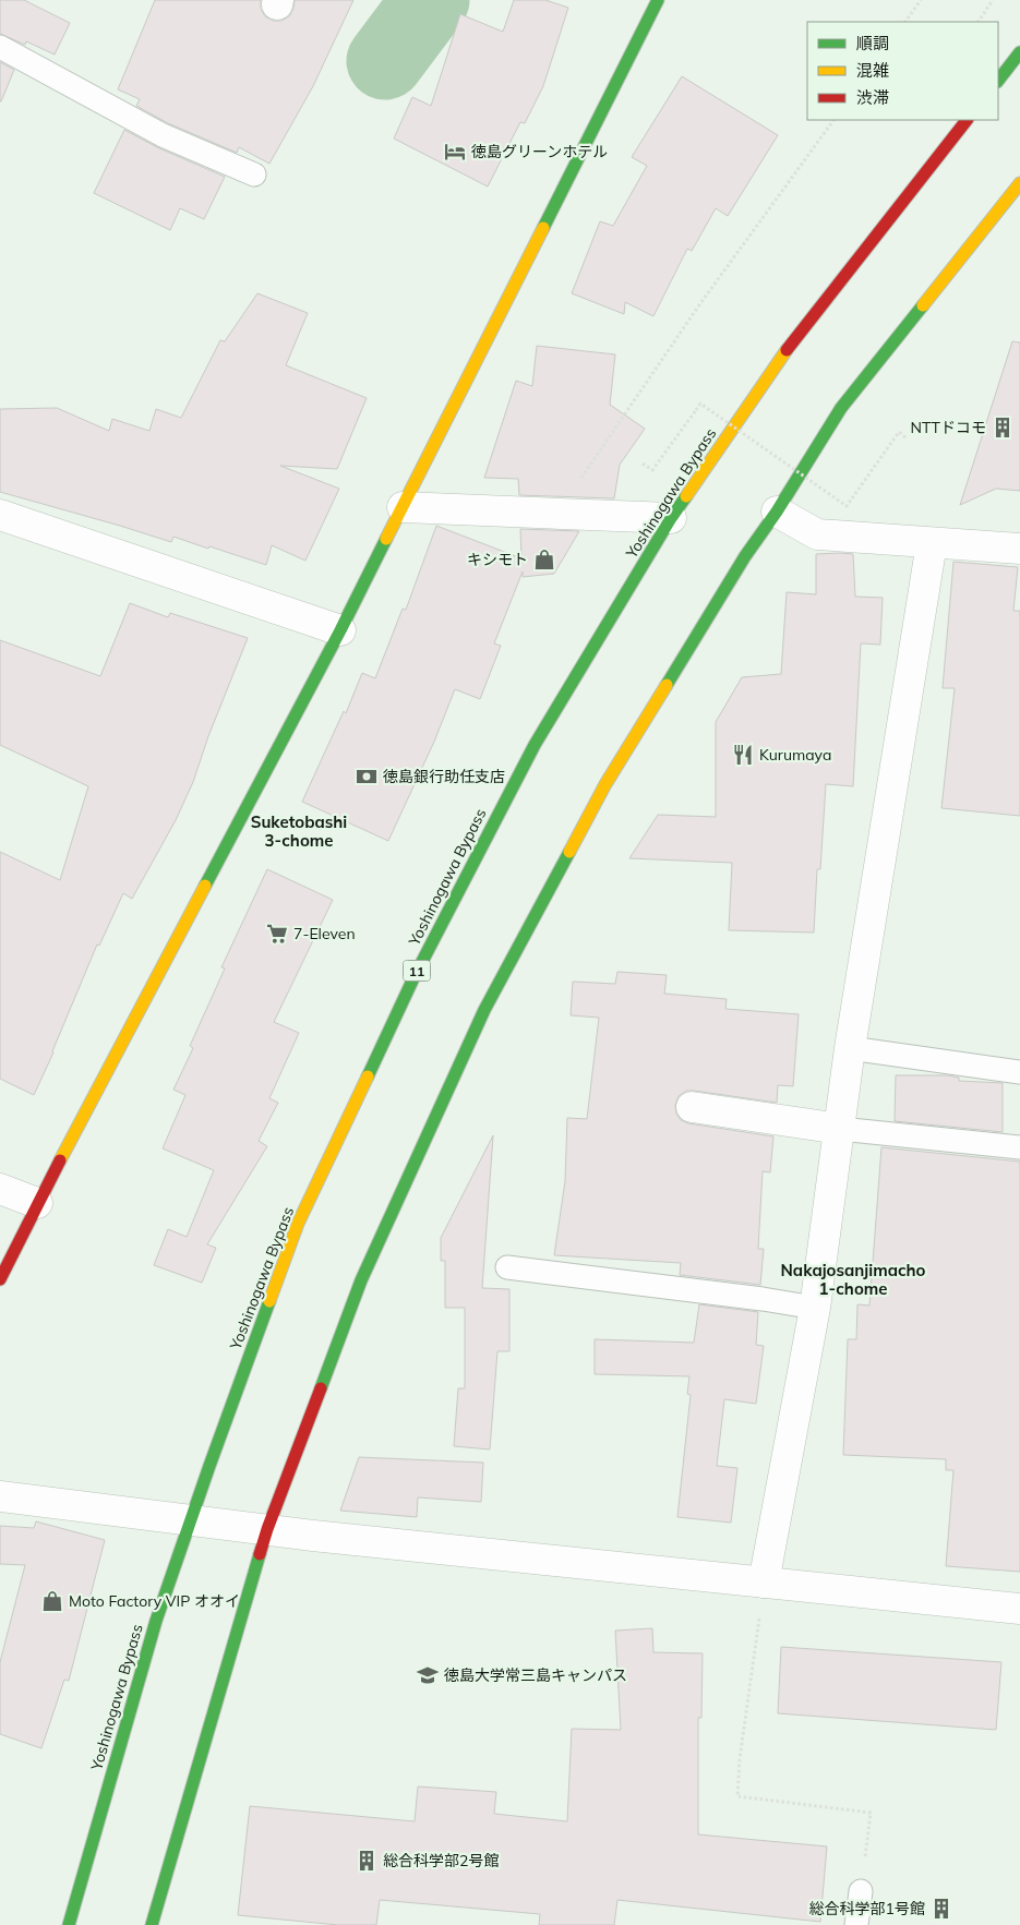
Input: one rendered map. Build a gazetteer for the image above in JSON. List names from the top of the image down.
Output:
{
  "streets": {
    "main road": ["Yoshinogawa Bypass", "11"]
  },
  "districts": ["Suketobashi 3-chome", "Nakajosanjimacho 1-chome"],
  "places": {
    "hotel": ["徳島グリーンホテル"],
    "building": ["NTTドコモ", "総合科学部2号館", "総合科学部1号館"],
    "shop": ["キシモト", "Moto Factory VIP オオイ"],
    "restaurant": ["Kurumaya"],
    "bank": ["徳島銀行助任支店"],
    "supermarket": ["7-Eleven"],
    "school or university": ["徳島大学常三島キャンパス"]
  },
  "legend": ["順調", "混雑", "渋滞"]
}
